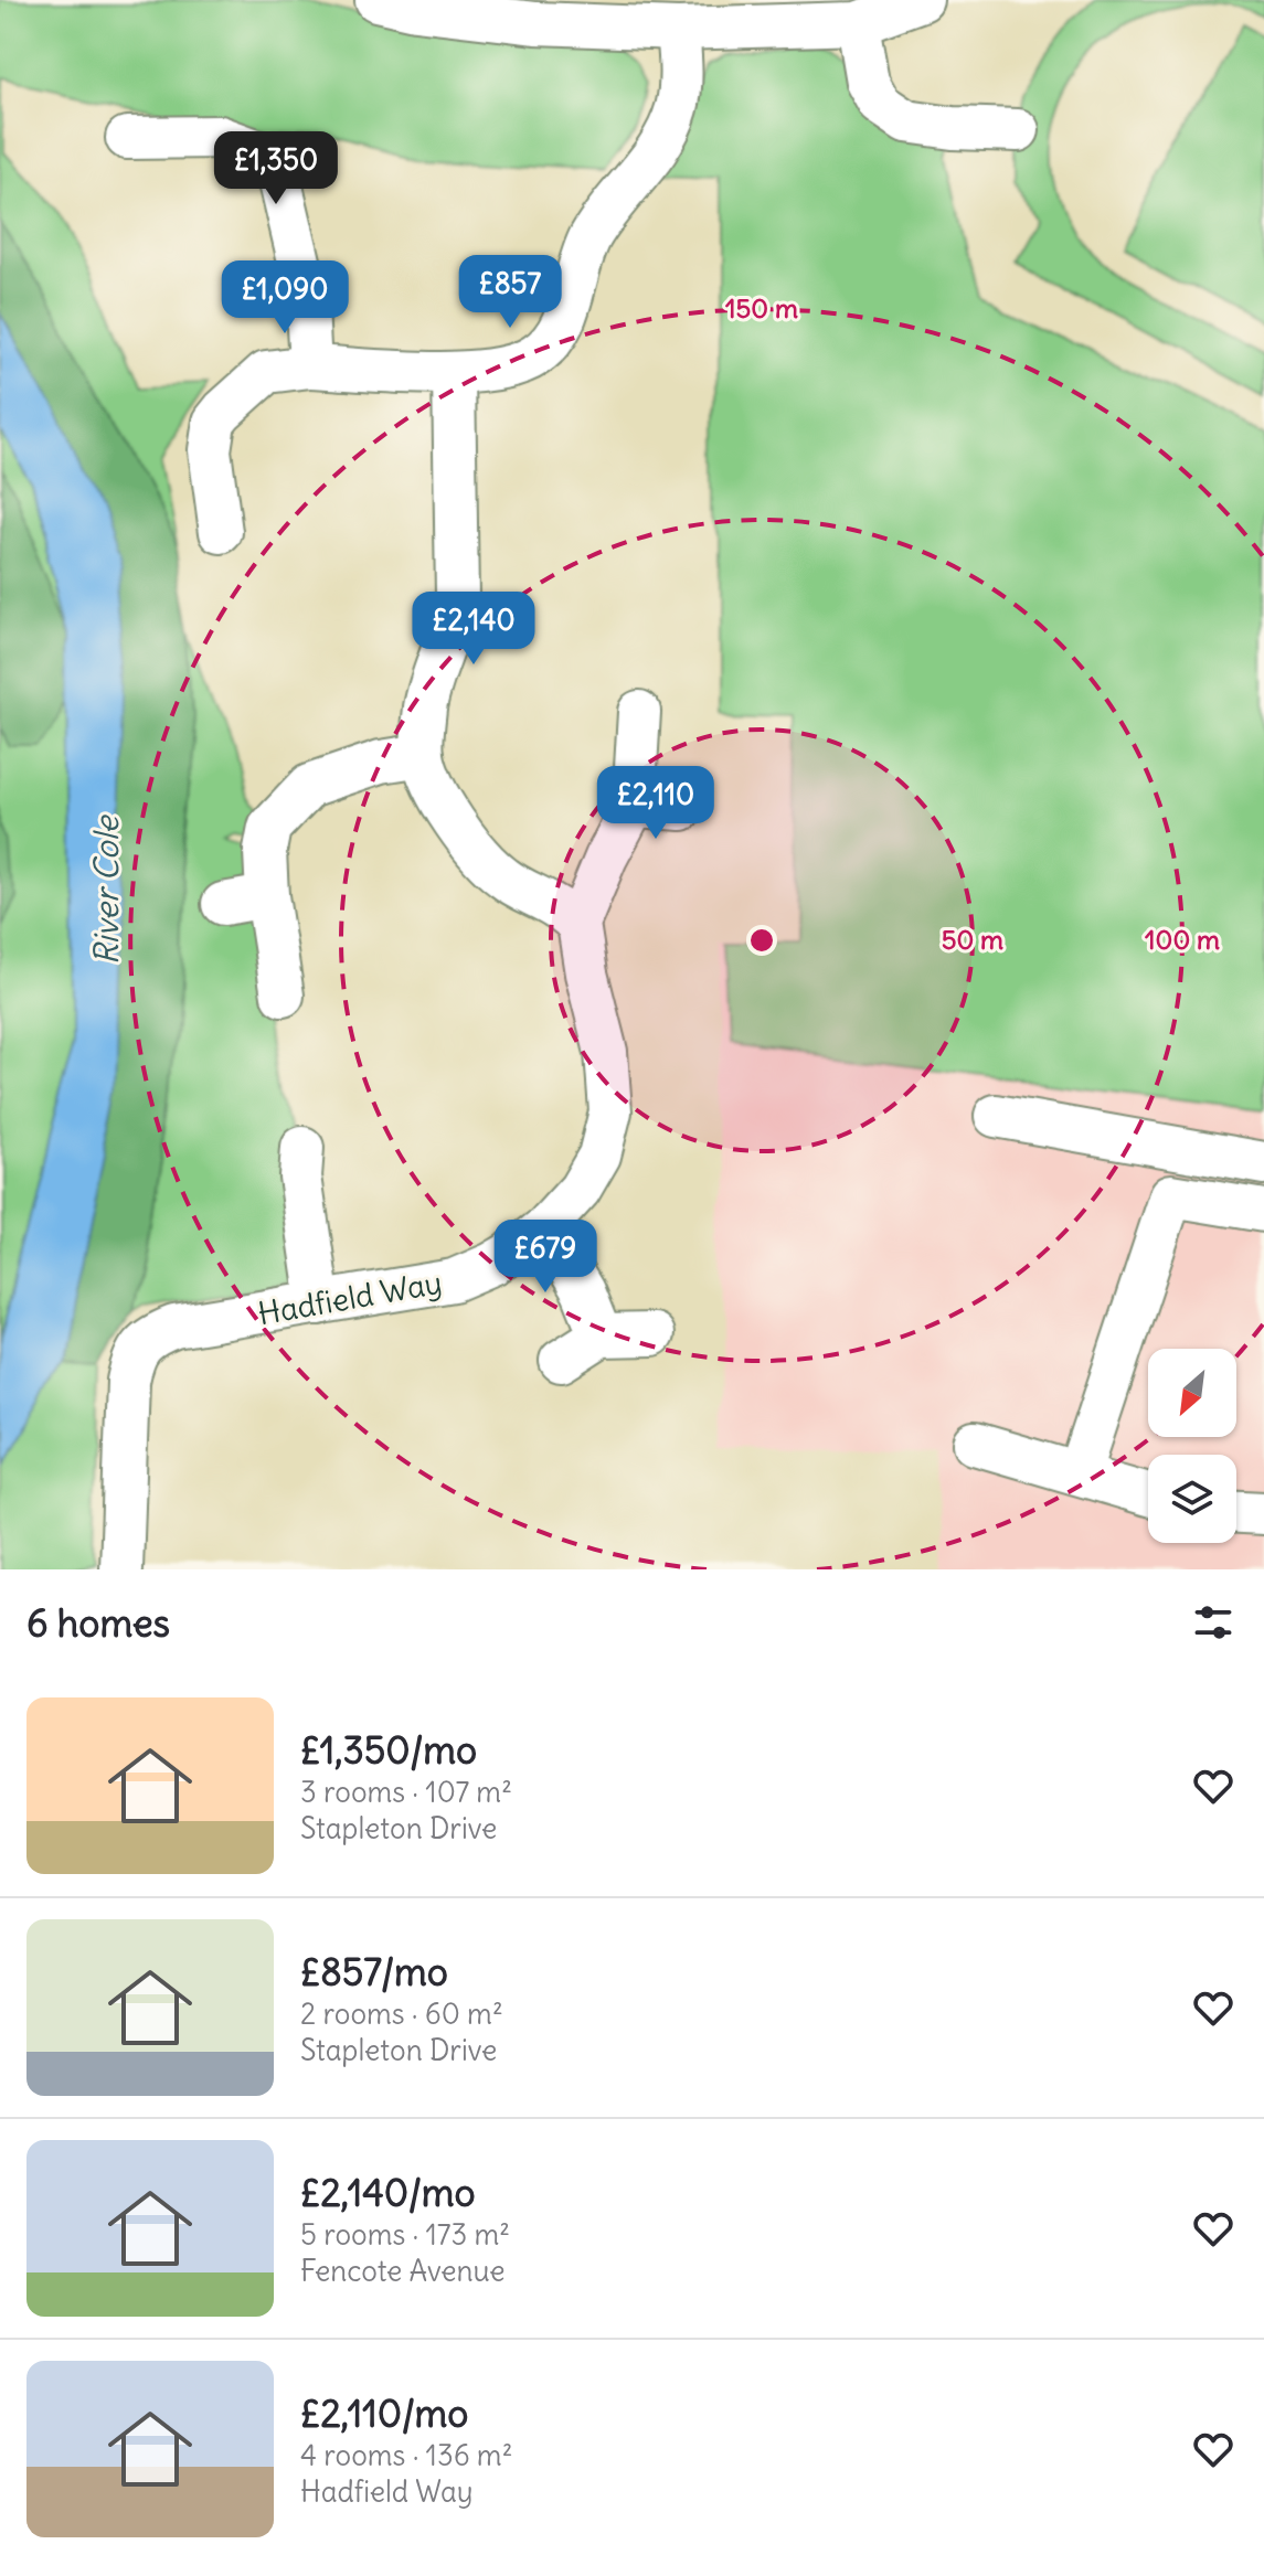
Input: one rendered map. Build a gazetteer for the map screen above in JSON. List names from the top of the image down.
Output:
{
  "streets": {
    "street": ["Hadfield Way"]
  },
  "water": ["River Cole"],
  "north": "bottom left",
  "page": {
    "price": [
      "£1,350",
      "£857",
      "£1,090",
      "£2,140",
      "£2,110",
      "£679"
    ],
    "heading": "6 homes",
    "list": [
      {
        "name": "£1,350/mo",
        "note": "3 rooms · 107 m² · Stapleton Drive"
      },
      {
        "name": "£857/mo",
        "note": "2 rooms · 60 m² · Stapleton Drive"
      },
      {
        "name": "£2,140/mo",
        "note": "5 rooms · 173 m² · Fencote Avenue"
      },
      {
        "name": "£2,110/mo",
        "note": "4 rooms · 136 m² · Hadfield Way"
      }
    ]
  },
  "rings": ["150 m", "50 m", "100 m"]
}
